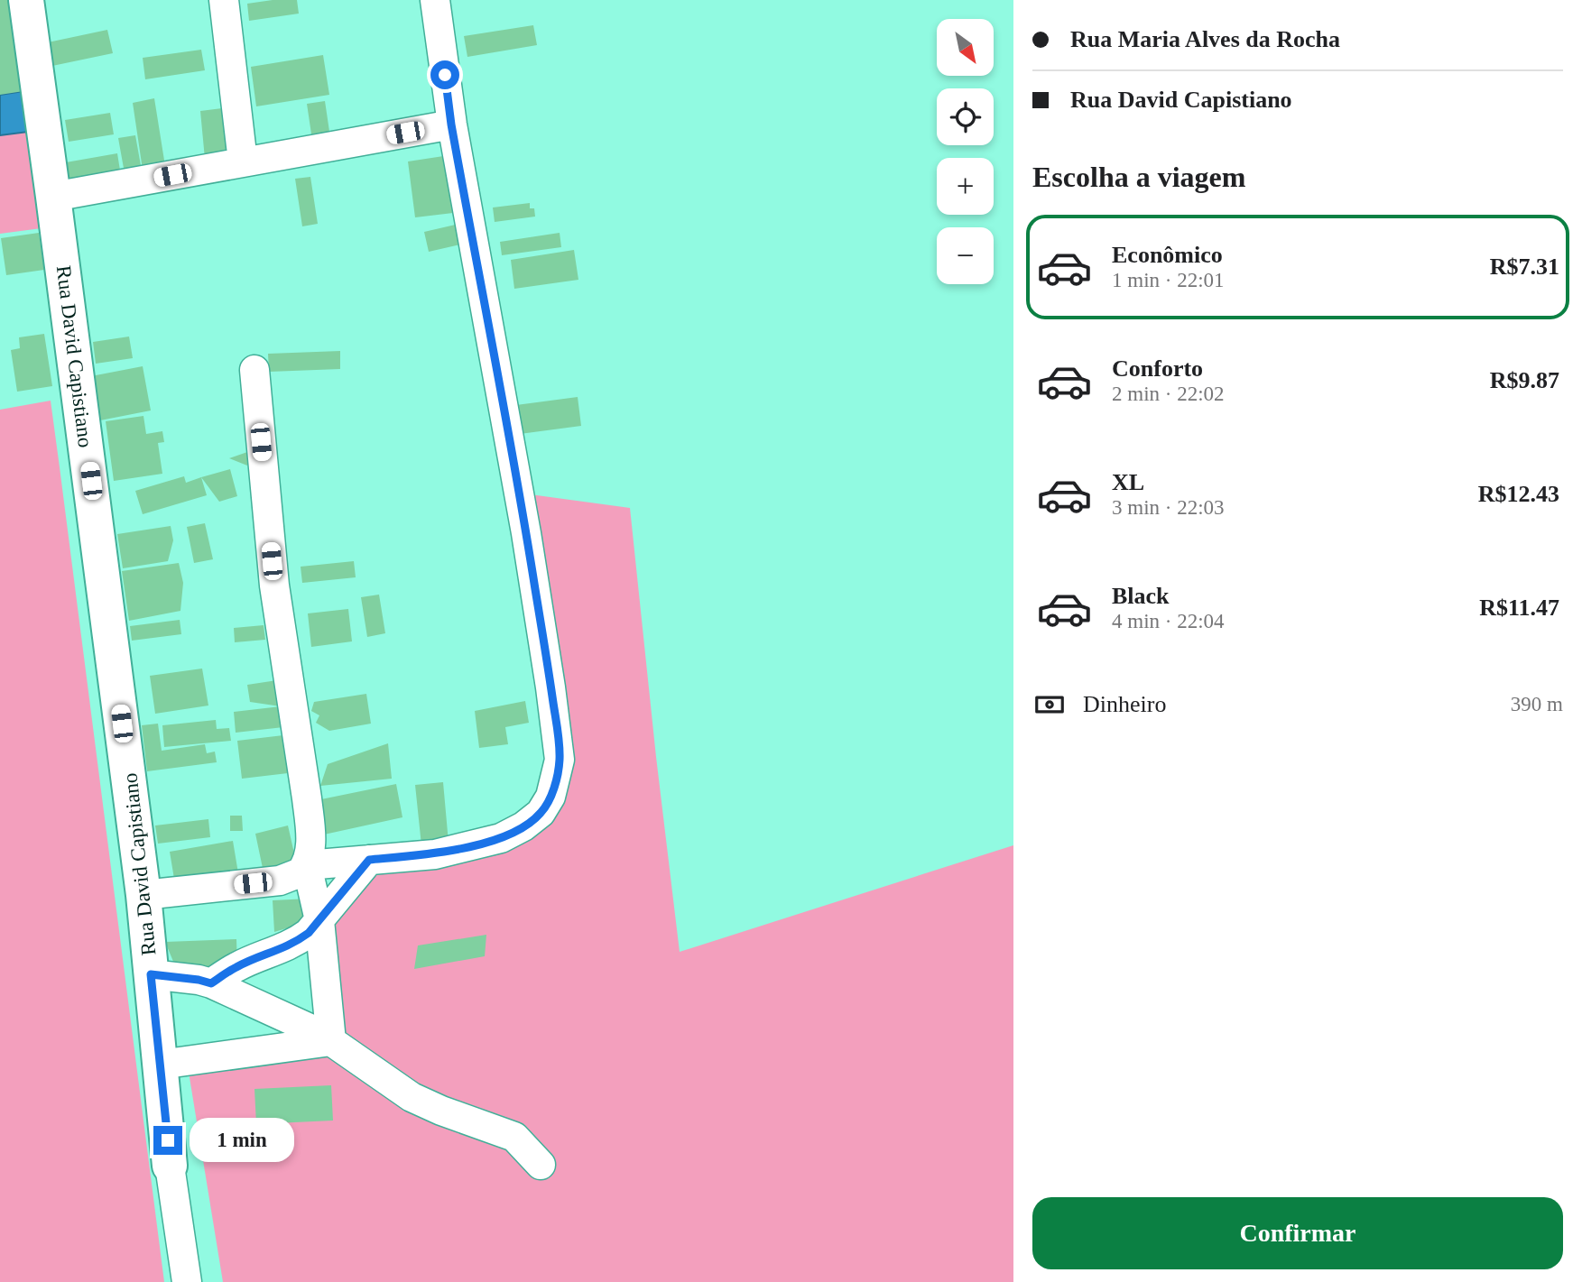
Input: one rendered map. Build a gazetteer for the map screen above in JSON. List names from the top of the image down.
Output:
{
  "streets": {
    "street": ["Rua David Capistiano"]
  },
  "north": "bottom right",
  "page": {
    "banner": ["Rua Maria Alves da Rocha", "Rua David Capistiano"],
    "map_buttons": ["+", "−"],
    "heading": "Escolha a viagem",
    "list": [
      {
        "name": "Econômico",
        "note": "1 min · 22:01",
        "value": "R$7.31"
      },
      {
        "name": "Conforto",
        "note": "2 min · 22:02",
        "value": "R$9.87"
      },
      {
        "name": "XL",
        "note": "3 min · 22:03",
        "value": "R$12.43"
      },
      {
        "name": "Black",
        "note": "4 min · 22:04",
        "value": "R$11.47"
      }
    ],
    "pay": ["Dinheiro", "390 m"],
    "bubble": "1 min",
    "buttons": "Confirmar"
  }
}
